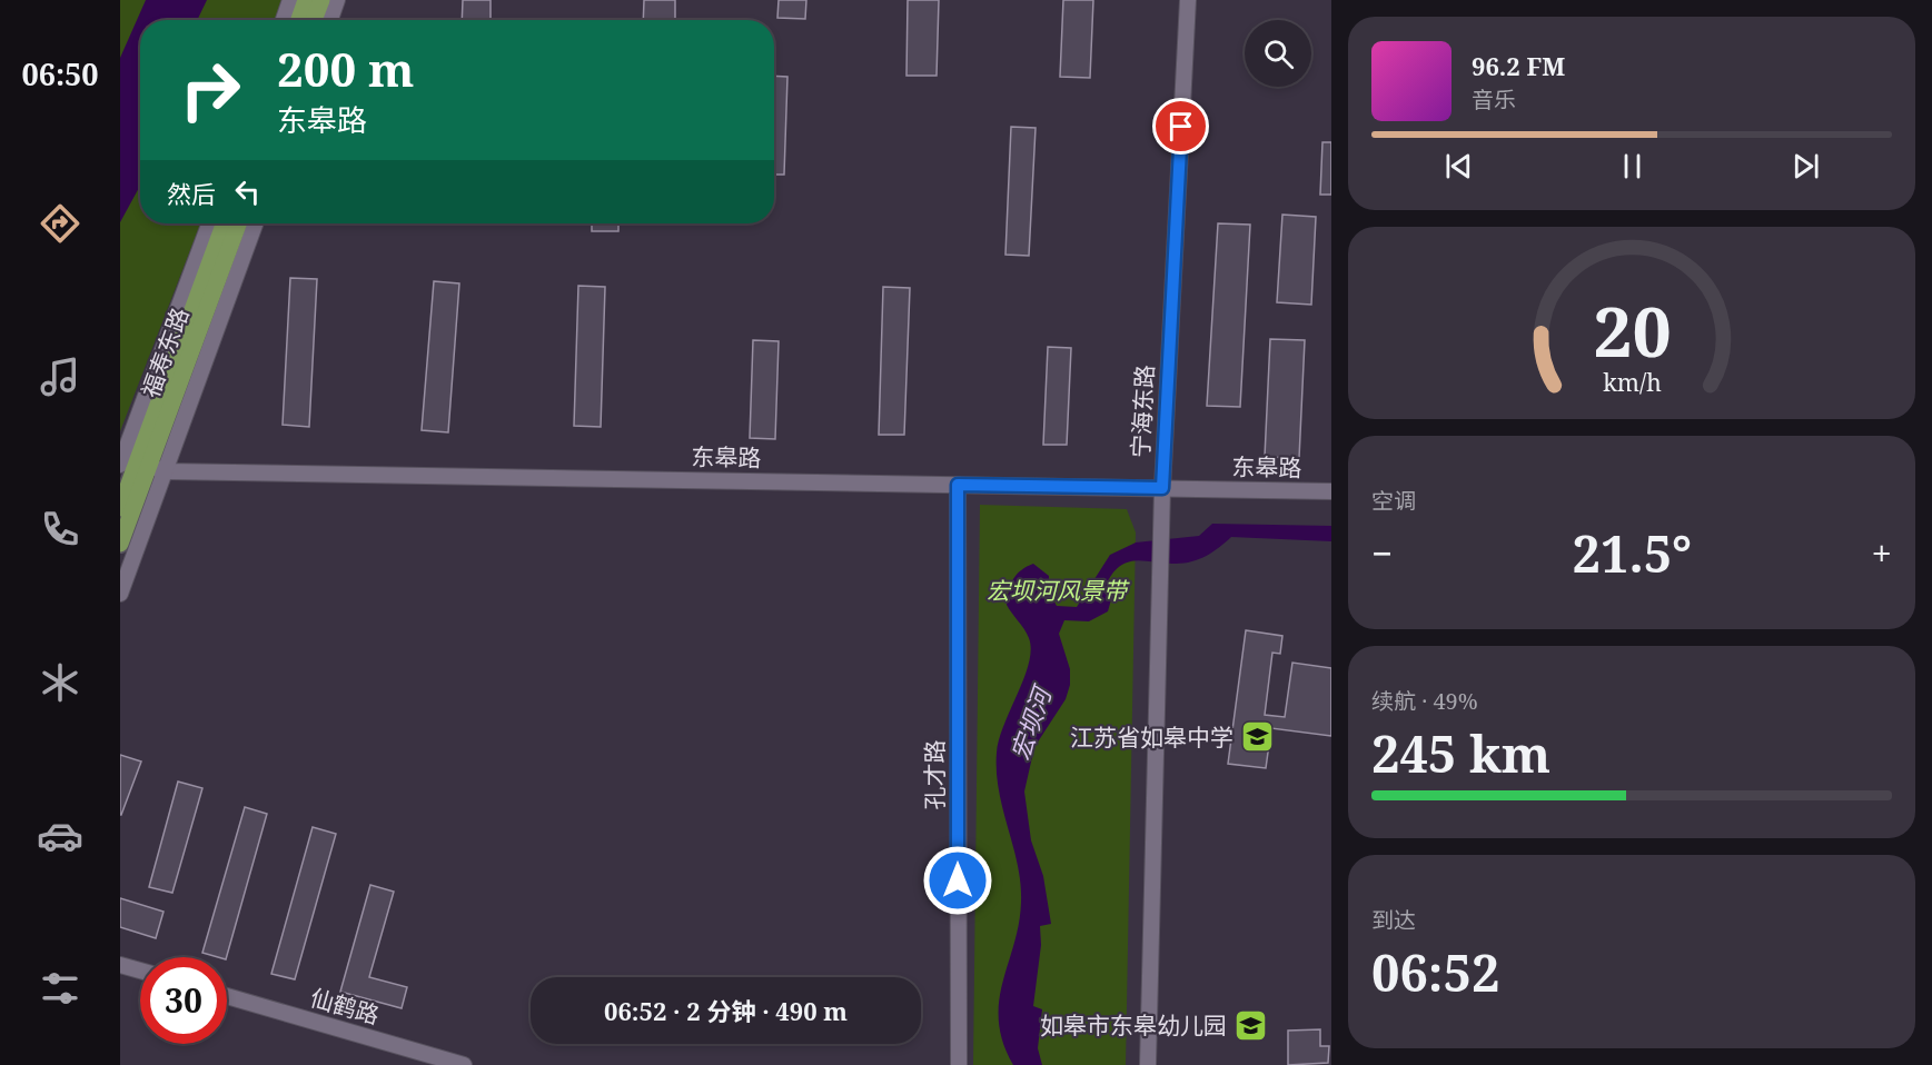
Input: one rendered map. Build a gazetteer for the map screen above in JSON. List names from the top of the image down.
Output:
{
  "streets": {
    "main road": ["福寿东路"],
    "street": [
      "宁海东路",
      "东皋路",
      "孔才路",
      "仙鹤路"
    ]
  },
  "crossings": [
    ["福寿东路", "东皋路"],
    ["宁海东路", "东皋路"],
    ["东皋路", "孔才路"]
  ],
  "water": ["宏坝河"],
  "parks": ["宏坝河风景带"],
  "places": {
    "school or university": ["江苏省如皋中学", "如皋市东皋幼儿园"]
  },
  "page": {
    "tabs": "06:50",
    "turn": ["200 m", "东皋路"],
    "song": ["96.2 FM", "音乐"],
    "then": "然后",
    "tile": [
      "空调",
      ["续航 · 49%", "245 km"],
      ["到达", "06:52"]
    ],
    "heat": ["−", "21.5°", "+"],
    "limit": "30",
    "trip": "06:52 · 2 分钟 · 490 m",
    "gauge": ["20", "km/h"]
  }
}
